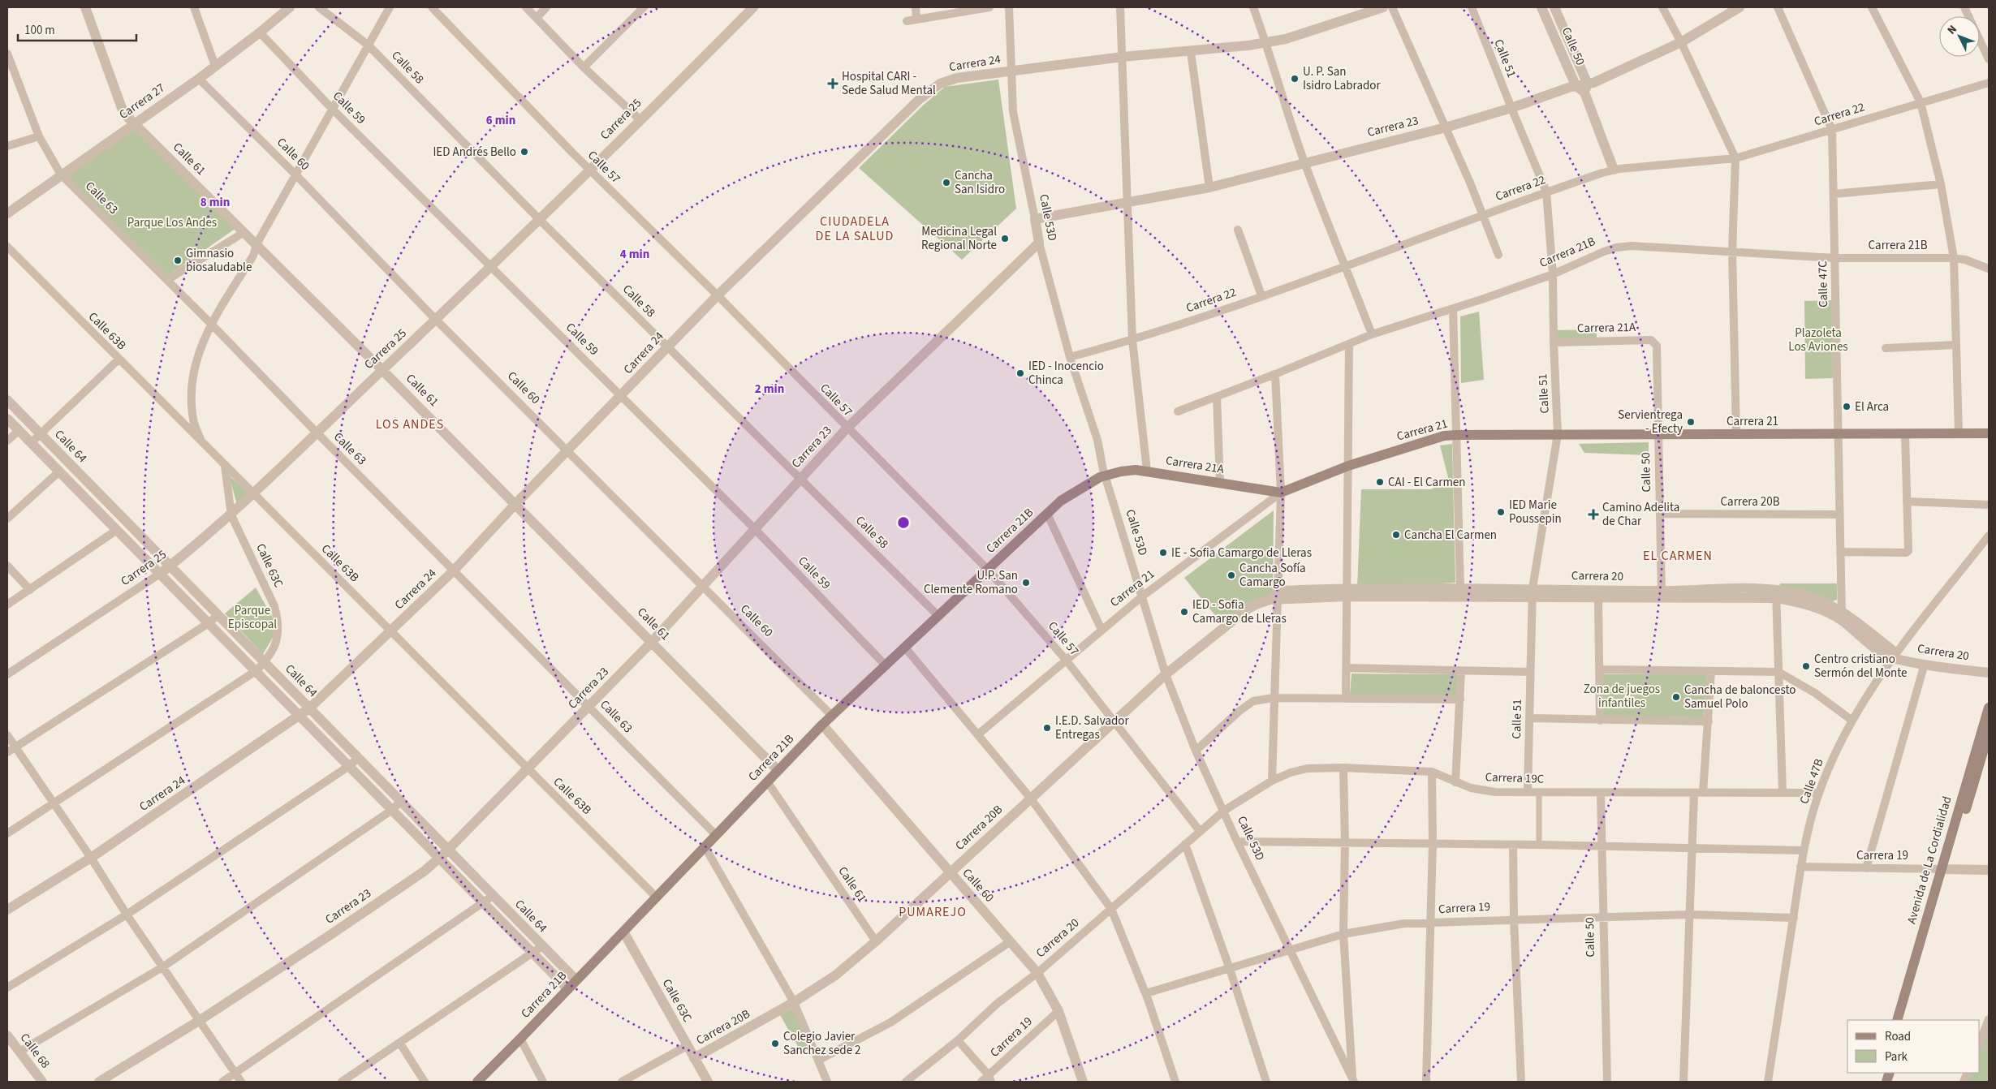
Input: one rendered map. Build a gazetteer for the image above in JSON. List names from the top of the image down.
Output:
{
  "streets": {
    "main road": [
      "Carrera 21B",
      "Carrera 21A",
      "Carrera 21",
      "Avenida de La Cordialidad"
    ],
    "street": [
      "Calle 50",
      "Calle 51",
      "Carrera 24",
      "Calle 58",
      "Carrera 27",
      "Calle 59",
      "Carrera 22",
      "Carrera 25",
      "Carrera 23",
      "Calle 60",
      "Calle 61",
      "Calle 57",
      "Calle 63",
      "Calle 53D",
      "Calle 47C",
      "Calle 63B",
      "Calle 64",
      "Carrera 20B",
      "Calle 63C",
      "Carrera 20",
      "Carrera 19C",
      "Calle 47B",
      "Carrera 19",
      "Calle 68"
    ]
  },
  "crossings": [
    ["Calle 50", "Carrera 22"],
    ["Calle 50", "Carrera 23"],
    ["Calle 50", "Carrera 21A"],
    ["Calle 50", "Carrera 21"],
    ["Calle 50", "Carrera 20B"],
    ["Calle 50", "Carrera 20"],
    ["Calle 50", "Carrera 19C"],
    ["Calle 50", "Carrera 19"],
    ["Calle 51", "Carrera 22"],
    ["Calle 51", "Carrera 23"],
    ["Calle 51", "Carrera 21B"],
    ["Calle 51", "Carrera 21A"],
    ["Calle 51", "Carrera 21"],
    ["Calle 51", "Carrera 20"],
    ["Calle 51", "Carrera 19C"],
    ["Carrera 24", "Calle 58"],
    ["Carrera 24", "Calle 59"],
    ["Carrera 24", "Calle 60"],
    ["Carrera 24", "Calle 61"],
    ["Carrera 24", "Calle 57"],
    ["Carrera 24", "Calle 63"],
    ["Carrera 24", "Calle 53D"],
    ["Carrera 24", "Calle 63B"],
    ["Carrera 24", "Calle 64"],
    ["Calle 58", "Carrera 25"],
    ["Calle 58", "Carrera 23"],
    ["Calle 58", "Carrera 21B"],
    ["Carrera 27", "Calle 59"],
    ["Carrera 27", "Calle 60"],
    ["Carrera 27", "Calle 61"],
    ["Carrera 27", "Calle 63"],
    ["Calle 59", "Carrera 25"],
    ["Calle 59", "Carrera 23"],
    ["Calle 59", "Carrera 21B"],
    ["Carrera 22", "Calle 53D"],
    ["Carrera 22", "Calle 47C"],
    ["Carrera 25", "Calle 60"],
    ["Carrera 25", "Calle 61"],
    ["Carrera 25", "Calle 57"],
    ["Carrera 25", "Calle 63"],
    ["Carrera 25", "Calle 63B"],
    ["Carrera 25", "Calle 64"],
    ["Carrera 25", "Calle 63C"],
    ["Carrera 23", "Calle 60"],
    ["Carrera 23", "Calle 61"],
    ["Carrera 23", "Calle 57"],
    ["Carrera 23", "Calle 63"],
    ["Carrera 23", "Calle 53D"],
    ["Carrera 23", "Calle 63B"],
    ["Carrera 23", "Calle 64"],
    ["Calle 60", "Carrera 21B"],
    ["Calle 60", "Carrera 20B"],
    ["Calle 60", "Carrera 20"],
    ["Calle 60", "Carrera 19"],
    ["Calle 61", "Carrera 21B"],
    ["Calle 61", "Carrera 20B"],
    ["Calle 57", "Carrera 21B"],
    ["Calle 57", "Carrera 21"],
    ["Calle 57", "Carrera 20B"],
    ["Calle 57", "Carrera 20"],
    ["Calle 63", "Carrera 21B"],
    ["Calle 53D", "Carrera 21B"],
    ["Calle 53D", "Carrera 21A"],
    ["Calle 53D", "Carrera 21"],
    ["Calle 53D", "Carrera 20B"],
    ["Calle 53D", "Carrera 20"],
    ["Calle 53D", "Carrera 19C"],
    ["Calle 53D", "Carrera 19"],
    ["Carrera 21B", "Calle 47C"],
    ["Carrera 21B", "Carrera 21A"],
    ["Carrera 21B", "Calle 63B"],
    ["Carrera 21B", "Calle 64"],
    ["Carrera 21B", "Calle 63C"],
    ["Calle 47C", "Carrera 21"],
    ["Calle 47C", "Carrera 20B"],
    ["Calle 47C", "Carrera 20"],
    ["Carrera 21A", "Carrera 21"],
    ["Calle 63B", "Calle 63C"],
    ["Calle 64", "Calle 63C"],
    ["Carrera 20B", "Calle 63C"],
    ["Carrera 20B", "Carrera 20"],
    ["Carrera 20", "Carrera 19C"],
    ["Carrera 20", "Calle 47B"],
    ["Carrera 19C", "Calle 47B"],
    ["Calle 47B", "Carrera 19"],
    ["Carrera 19", "Avenida de La Cordialidad"]
  ],
  "districts": [
    "CIUDADELA DE LA SALUD",
    "LOS ANDES",
    "EL CARMEN",
    "PUMAREJO"
  ],
  "parks": [
    "Parque Los Andes",
    "Plazoleta Los Aviones",
    "Parque Episcopal",
    "Zona de juegos infantiles"
  ],
  "places": {
    "other": [
      "U. P. San Isidro Labrador",
      "IED Andrés Bello",
      "Cancha San Isidro",
      "Medicina Legal Regional Norte",
      "Gimnasio biosaludable",
      "IED - Inocencio Chinca",
      "El Arca",
      "Servientrega - Efecty",
      "CAI - El Carmen",
      "IED Marie Poussepin",
      "Cancha El Carmen",
      "IE - Sofia Camargo de Lleras",
      "Cancha Sofía Camargo",
      "U.P. San Clemente Romano",
      "IED - Sofia Camargo de Lleras",
      "Centro cristiano Sermón del Monte",
      "Cancha de baloncesto Samuel Polo",
      "I.E.D. Salvador Entregas",
      "Colegio Javier Sanchez sede 2"
    ],
    "health": ["Hospital CARI - Sede Salud Mental", "Camino Adelita de Char"]
  },
  "legend": ["Road", "Park"],
  "scale_bar": "100 m",
  "north": "top left",
  "rings": [
    "6 min",
    "8 min",
    "4 min",
    "2 min"
  ]
}
